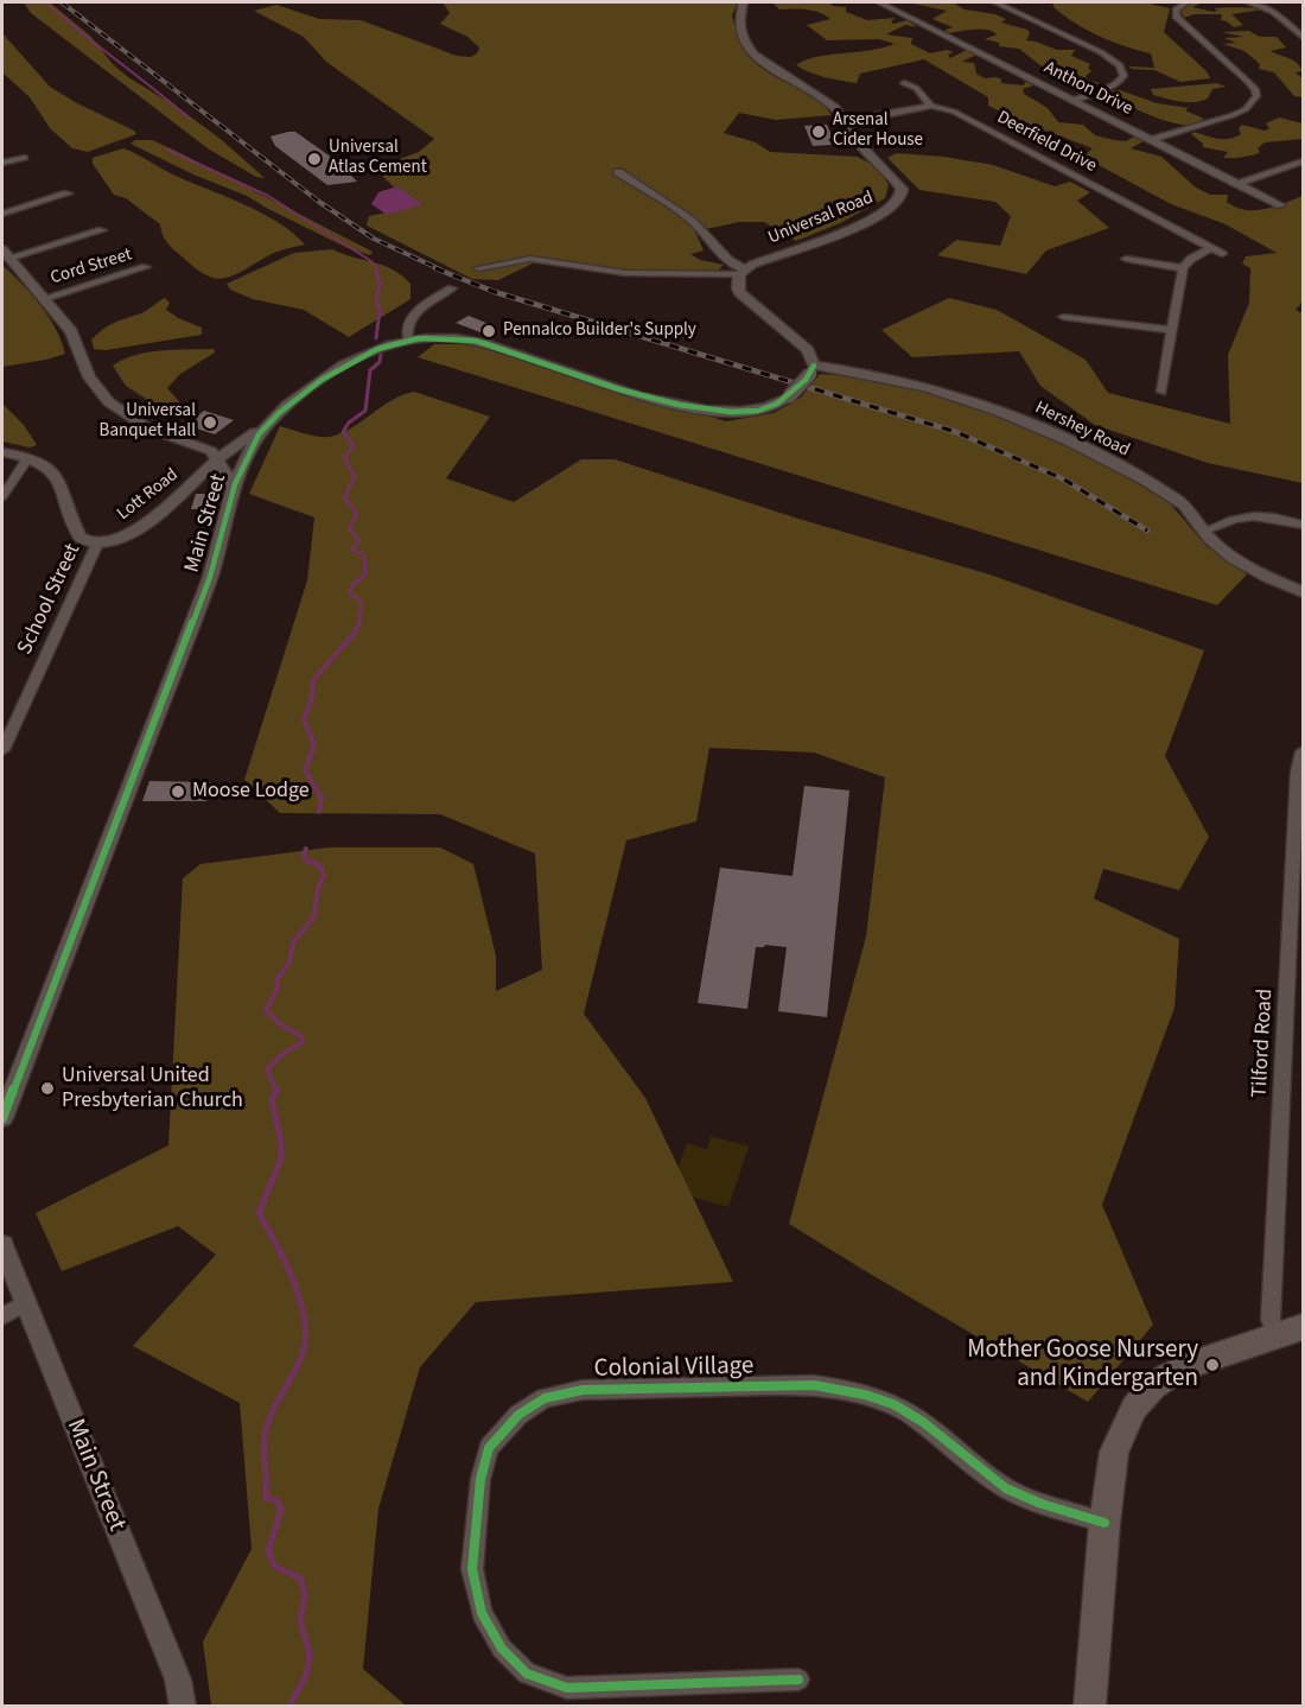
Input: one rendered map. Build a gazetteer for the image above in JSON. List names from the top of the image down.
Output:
{
  "streets": {
    "street": [
      "Anthon Drive",
      "Deerfield Drive",
      "Universal Road",
      "Cord Street",
      "Hershey Road",
      "Lott Road",
      "Main Street",
      "School Street",
      "Tilford Road",
      "Colonial Village"
    ]
  },
  "crossings": [
    ["Deerfield Drive", "Universal Road"],
    ["Hershey Road", "Main Street"],
    ["Lott Road", "Main Street"],
    ["Lott Road", "School Street"]
  ],
  "places": [
    "Arsenal Cider House",
    "Universal Atlas Cement",
    "Pennalco Builder's Supply",
    "Universal Banquet Hall",
    "Moose Lodge",
    "Universal United Presbyterian Church",
    "Mother Goose Nursery and Kindergarten"
  ]
}
